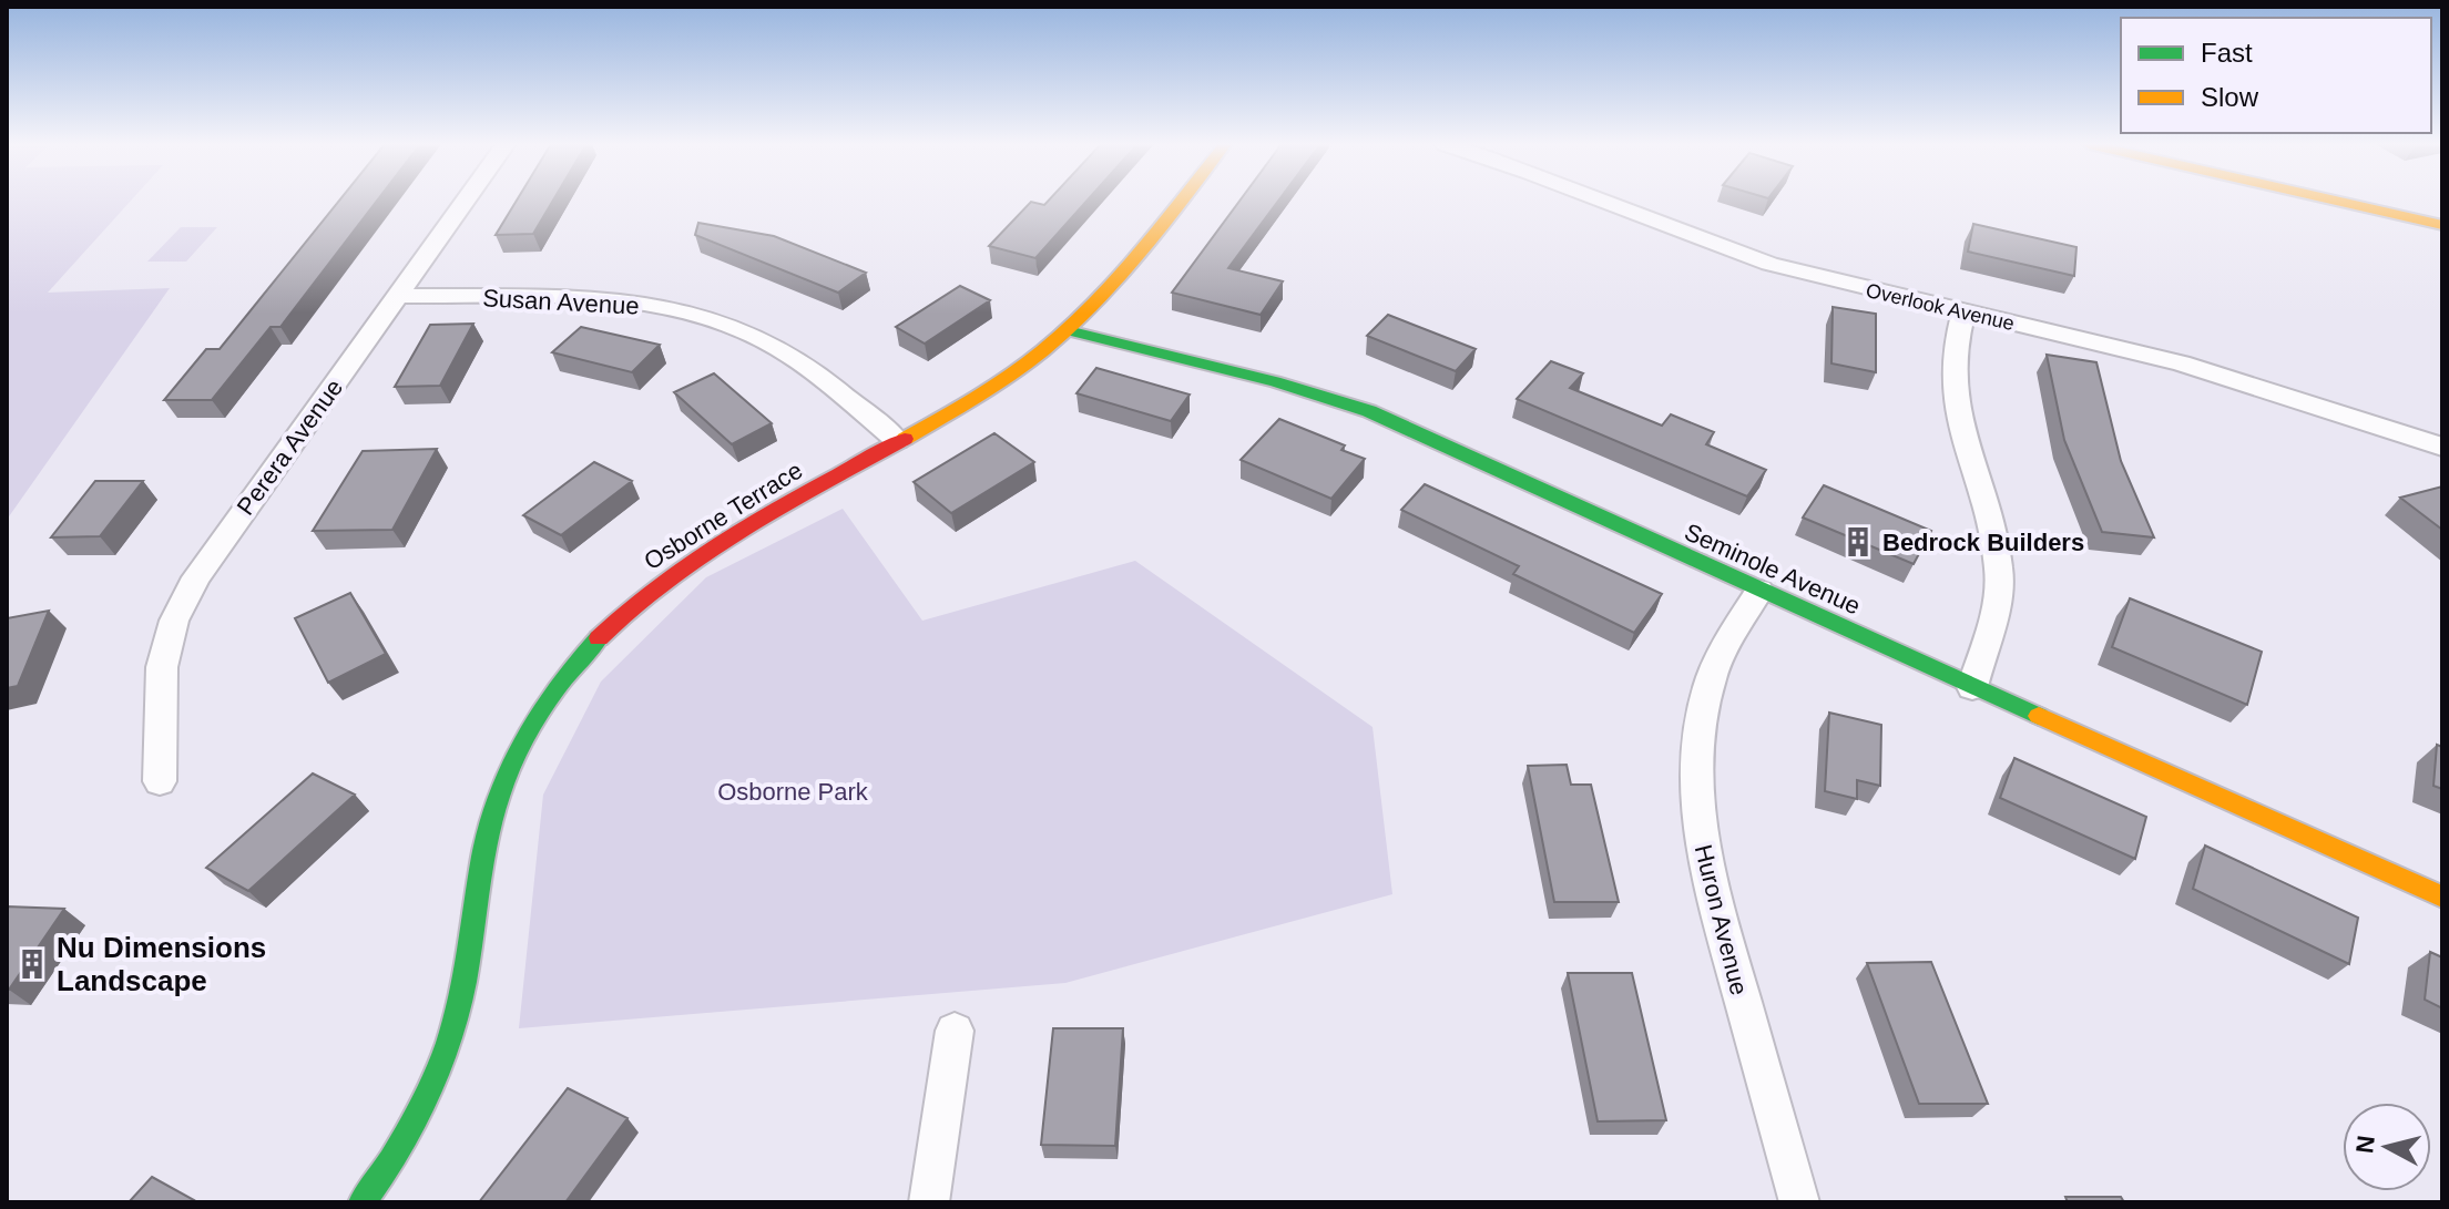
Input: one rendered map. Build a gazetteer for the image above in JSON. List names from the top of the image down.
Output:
{
  "streets": {
    "street": [
      "Susan Avenue",
      "Overlook Avenue",
      "Perera Avenue",
      "Osborne Terrace",
      "Seminole Avenue",
      "Huron Avenue"
    ]
  },
  "crossings": [
    ["Susan Avenue", "Perera Avenue"],
    ["Susan Avenue", "Osborne Terrace"],
    ["Osborne Terrace", "Seminole Avenue"],
    ["Seminole Avenue", "Huron Avenue"]
  ],
  "parks": ["Osborne Park"],
  "places": {
    "building": ["Bedrock Builders", "Nu Dimensions Landscape"]
  },
  "legend": ["Fast", "Slow"],
  "north": "left"
}
